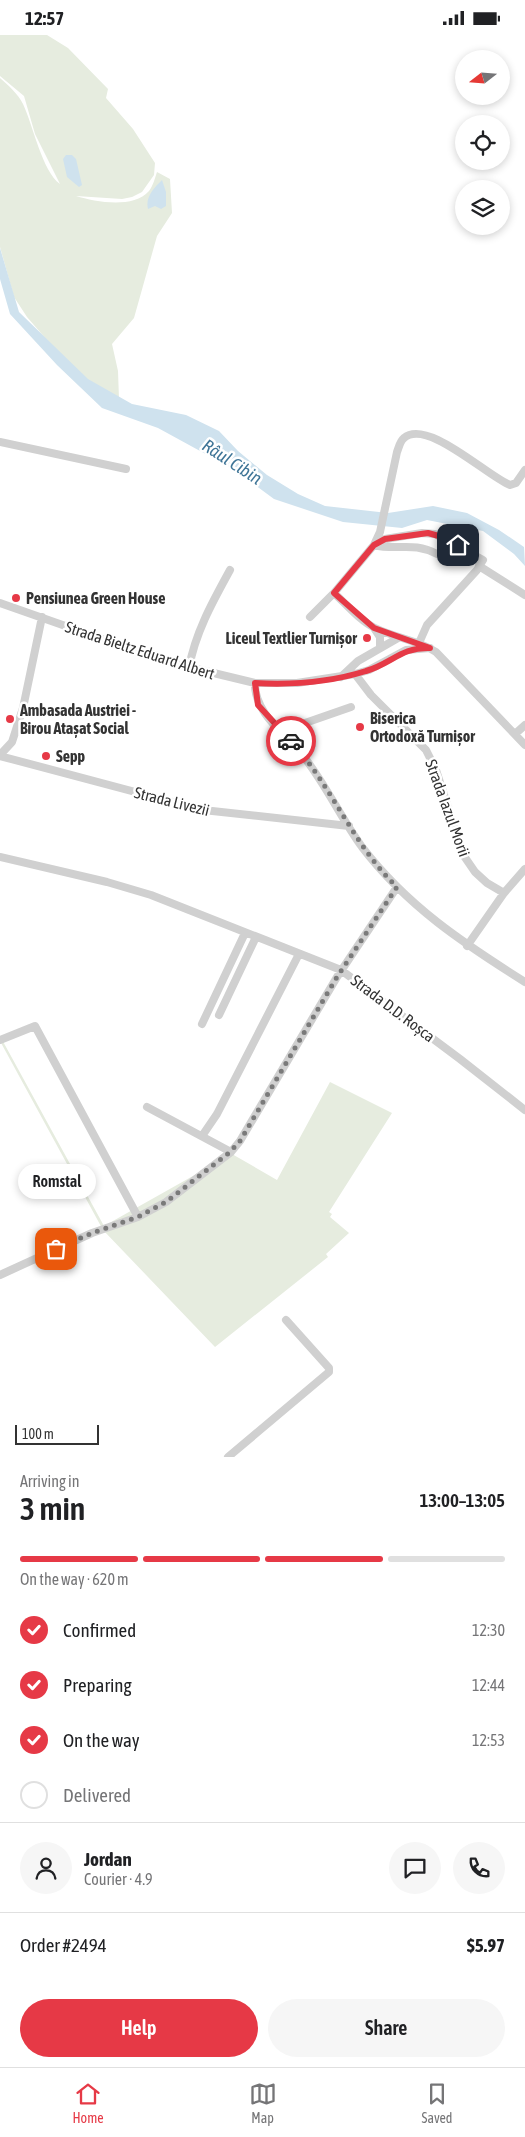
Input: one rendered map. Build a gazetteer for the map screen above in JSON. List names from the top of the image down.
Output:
{
  "streets": {
    "street": [
      "Strada Bieltz Eduard Albert",
      "Strada Livezii",
      "Strada Iazul Morii",
      "Strada D.D. Roșca"
    ]
  },
  "crossings": [
    ["Strada Bieltz Eduard Albert", "Strada Iazul Morii"]
  ],
  "water": ["Râul Cibin"],
  "places": [
    "Pensiunea Green House",
    "Liceul Textlier Turnișor",
    "Ambasada Austriei - Birou Atașat Social",
    "Biserica Ortodoxă Turnișor",
    "Sepp",
    "Romstal"
  ],
  "scale_bar": "100 m",
  "north": "left",
  "page": {
    "status": "12:57",
    "bubble": "Romstal",
    "scale": "100 m",
    "heading": ["3 min", "Arriving in", "13:00–13:05"],
    "panel": [
      "Jordan",
      "Courier · 4.9",
      "Order #2494",
      "$5.97"
    ],
    "bar": "On the way · 620 m",
    "list": [
      ["Confirmed", "12:30"],
      ["Preparing", "12:44"],
      ["On the way", "12:53"],
      "Delivered"
    ],
    "buttons": ["Help", "Share"],
    "tabs": ["Home", "Map", "Saved"]
  }
}
